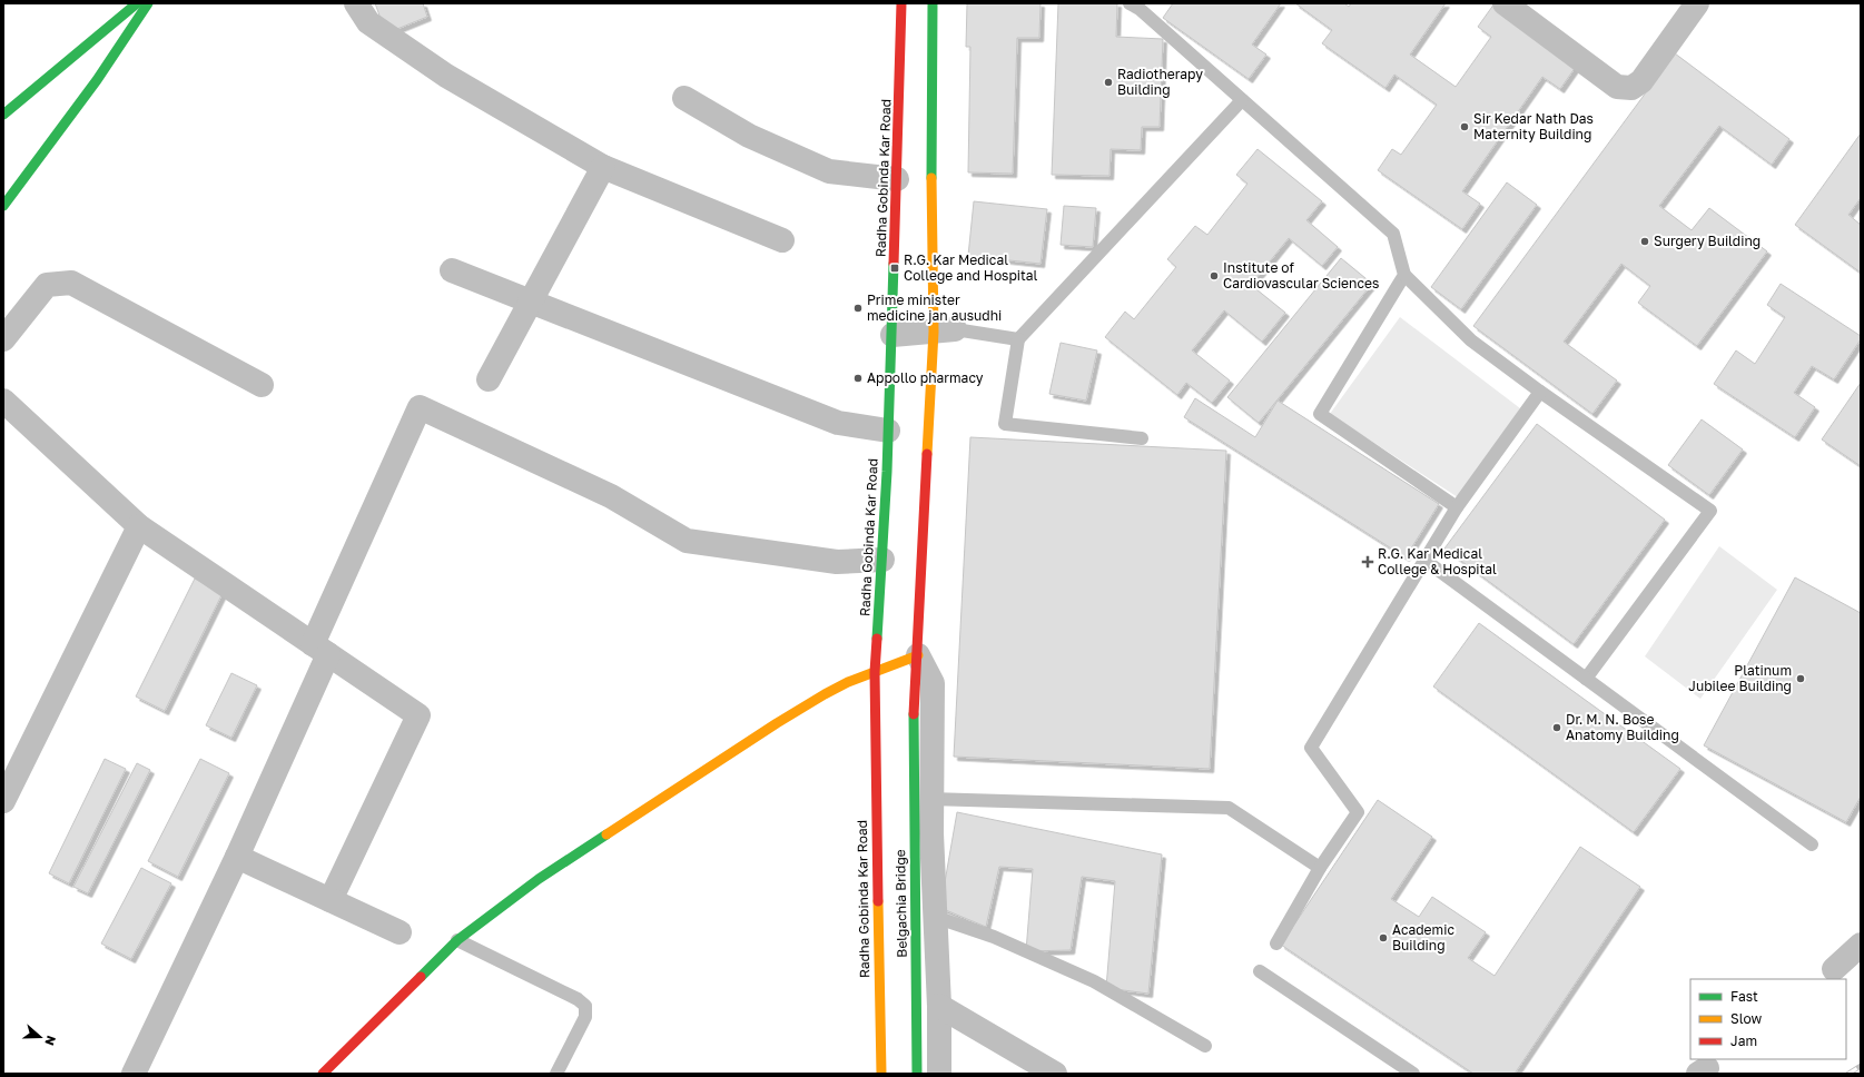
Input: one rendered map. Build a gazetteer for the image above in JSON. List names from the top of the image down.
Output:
{
  "streets": {
    "main road": ["Radha Gobinda Kar Road", "Belgachia Bridge"]
  },
  "places": {
    "other": [
      "Radiotherapy Building",
      "Sir Kedar Nath Das Maternity Building",
      "Surgery Building",
      "Institute of Cardiovascular Sciences",
      "Prime minister medicine jan ausudhi",
      "Appollo pharmacy",
      "Platinum Jubilee Building",
      "Dr. M. N. Bose Anatomy Building",
      "Academic Building"
    ],
    "transit": ["R.G. Kar Medical College and Hospital"],
    "health": ["R.G. Kar Medical College & Hospital"]
  },
  "legend": ["Fast", "Slow", "Jam"],
  "north": "right"
}
